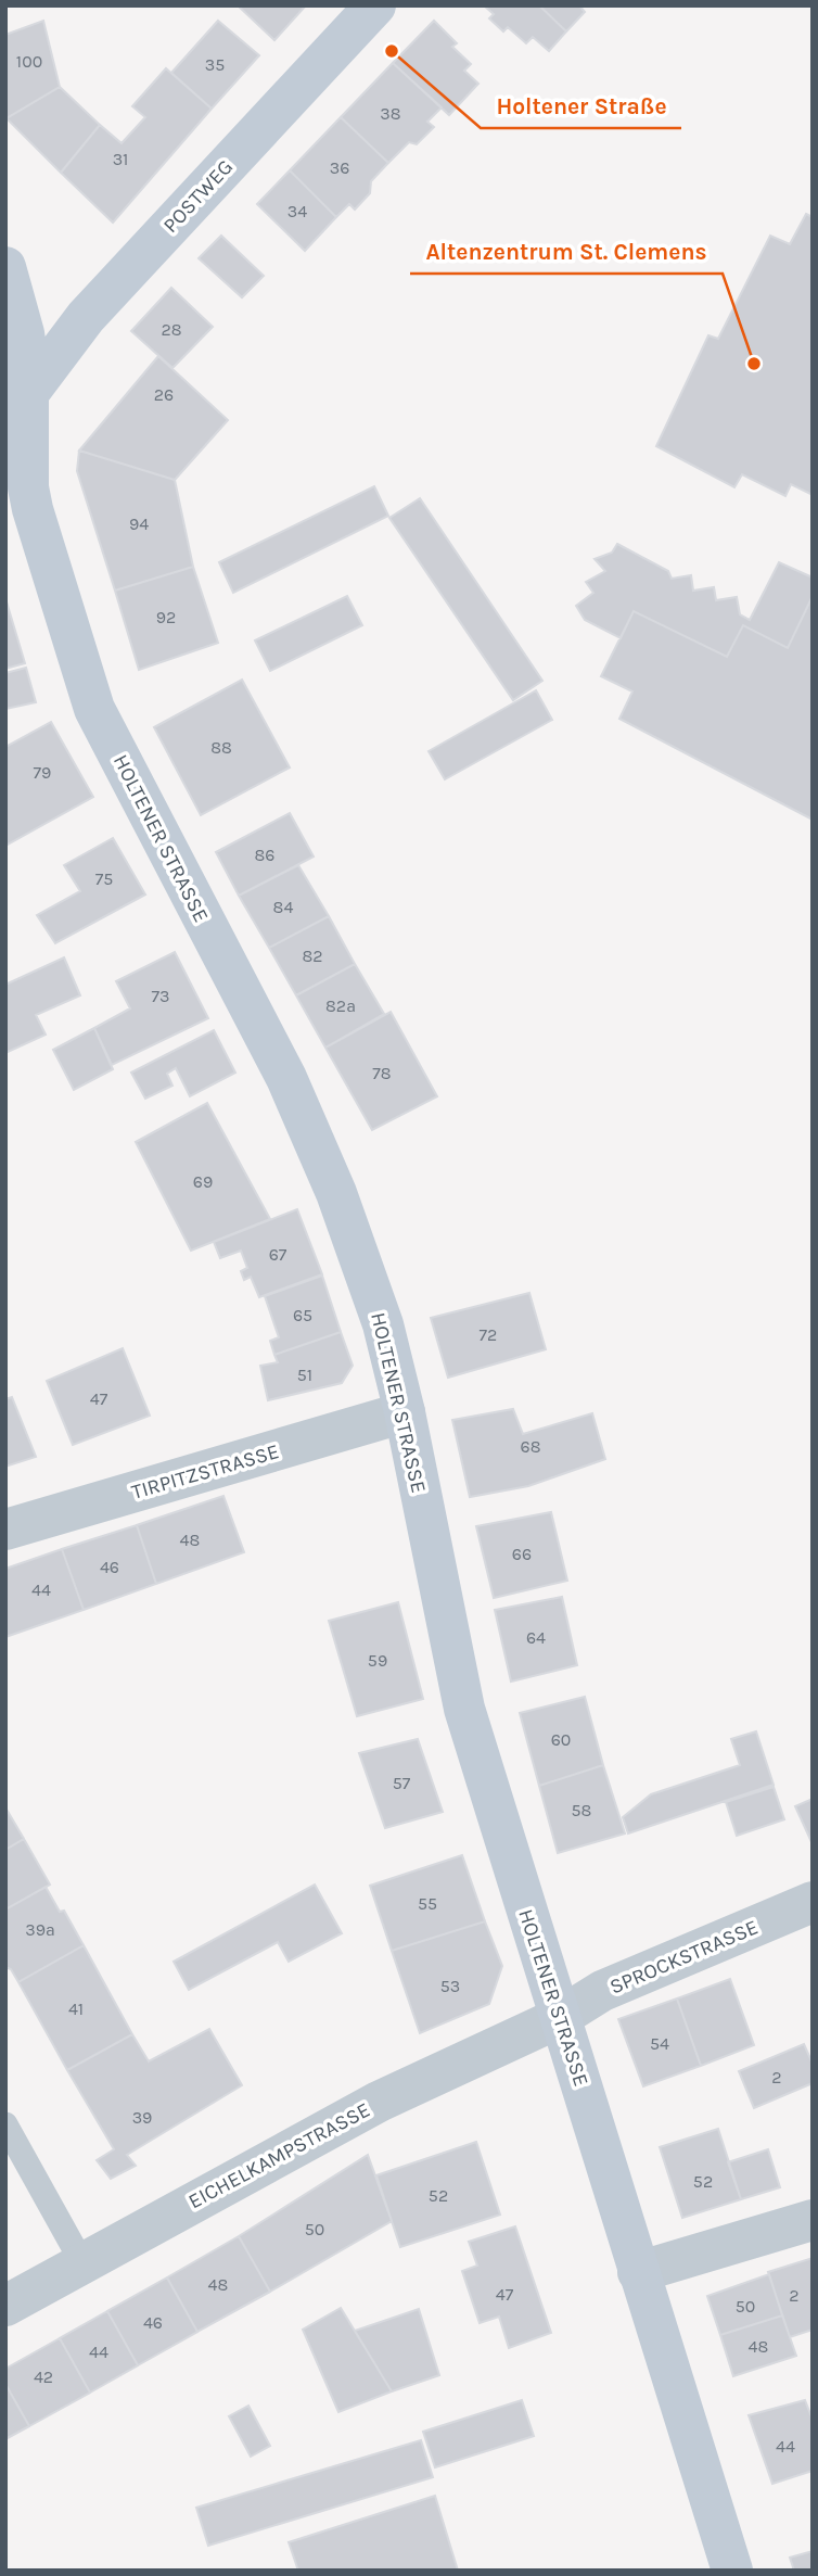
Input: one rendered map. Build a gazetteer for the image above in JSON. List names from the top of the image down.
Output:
{
  "streets": {
    "main road": ["POSTWEG", "HOLTENER STRASSE"],
    "street": ["TIRPITZSTRASSE", "SPROCKSTRASSE", "EICHELKAMPSTRASSE"]
  },
  "crossings": [
    ["POSTWEG", "HOLTENER STRASSE"],
    ["HOLTENER STRASSE", "TIRPITZSTRASSE"],
    ["HOLTENER STRASSE", "SPROCKSTRASSE"],
    ["HOLTENER STRASSE", "EICHELKAMPSTRASSE"],
    ["SPROCKSTRASSE", "EICHELKAMPSTRASSE"]
  ],
  "places": ["Holtener Straße", "Altenzentrum St. Clemens"],
  "house_numbers": [
    "100",
    "35",
    "38",
    "31",
    "36",
    "34",
    "28",
    "26",
    "94",
    "92",
    "88",
    "79",
    "86",
    "75",
    "84",
    "82",
    "73",
    "82a",
    "78",
    "69",
    "67",
    "65",
    "72",
    "51",
    "47",
    "68",
    "48",
    "66",
    "46",
    "44",
    "64",
    "59",
    "60",
    "57",
    "58",
    "55",
    "39a",
    "53",
    "41",
    "54",
    "2",
    "39",
    "52",
    "52",
    "50",
    "48",
    "47",
    "2",
    "50",
    "46",
    "48",
    "44",
    "42",
    "44"
  ]
}
